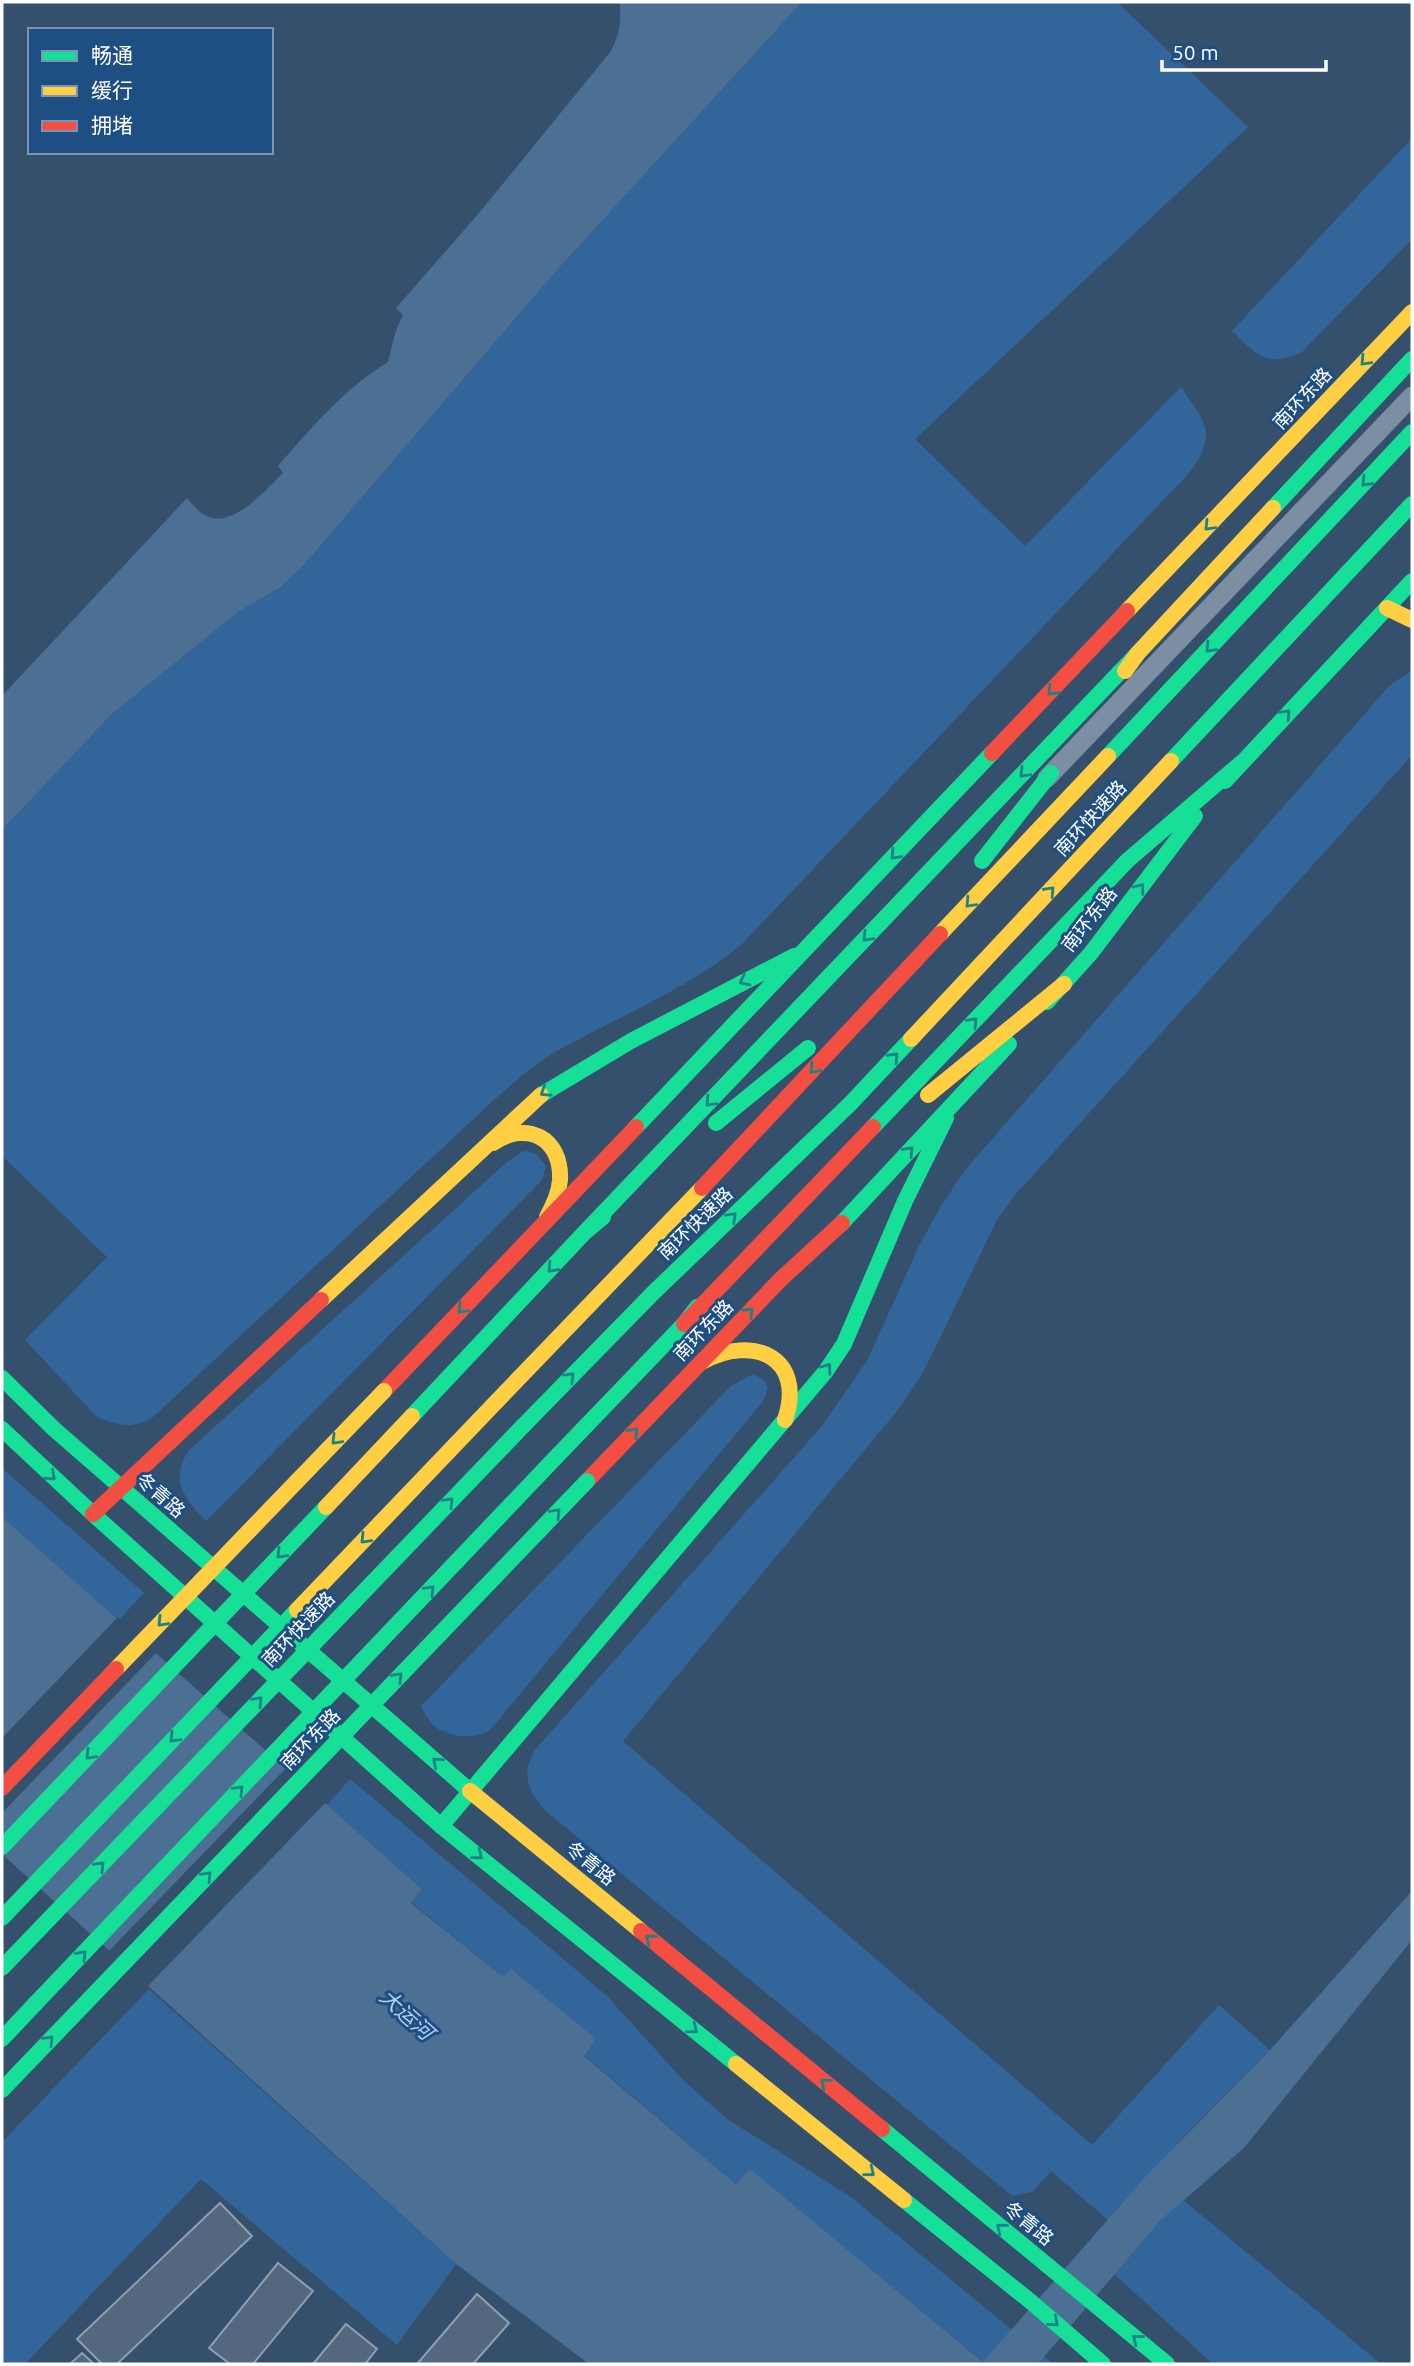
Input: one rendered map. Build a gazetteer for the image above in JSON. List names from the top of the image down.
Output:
{
  "streets": {
    "main road": ["南环东路", "南环快速路", "冬青路"]
  },
  "water": ["大运河"],
  "legend": ["畅通", "缓行", "拥堵"],
  "scale_bar": "50 m"
}
